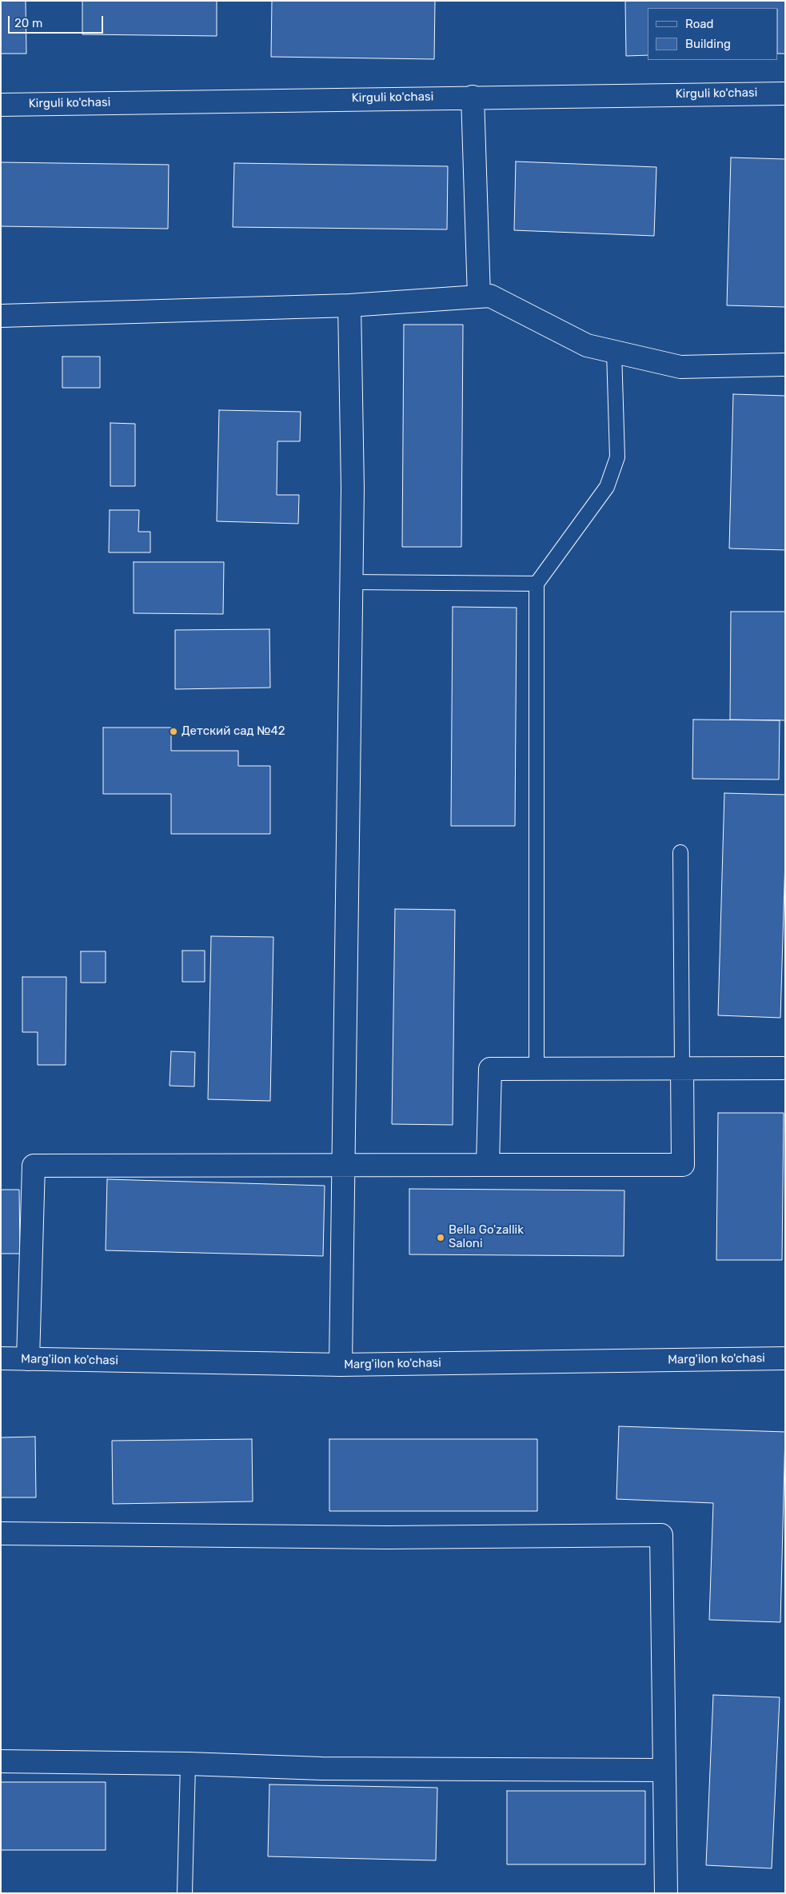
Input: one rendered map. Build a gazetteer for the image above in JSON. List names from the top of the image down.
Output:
{
  "streets": {
    "street": ["Kirguli ko'chasi", "Marg'ilon ko'chasi"]
  },
  "places": ["Детский сад №42", "Bella Go'zallik Saloni"],
  "legend": ["Road", "Building"],
  "scale_bar": "20 m"
}
